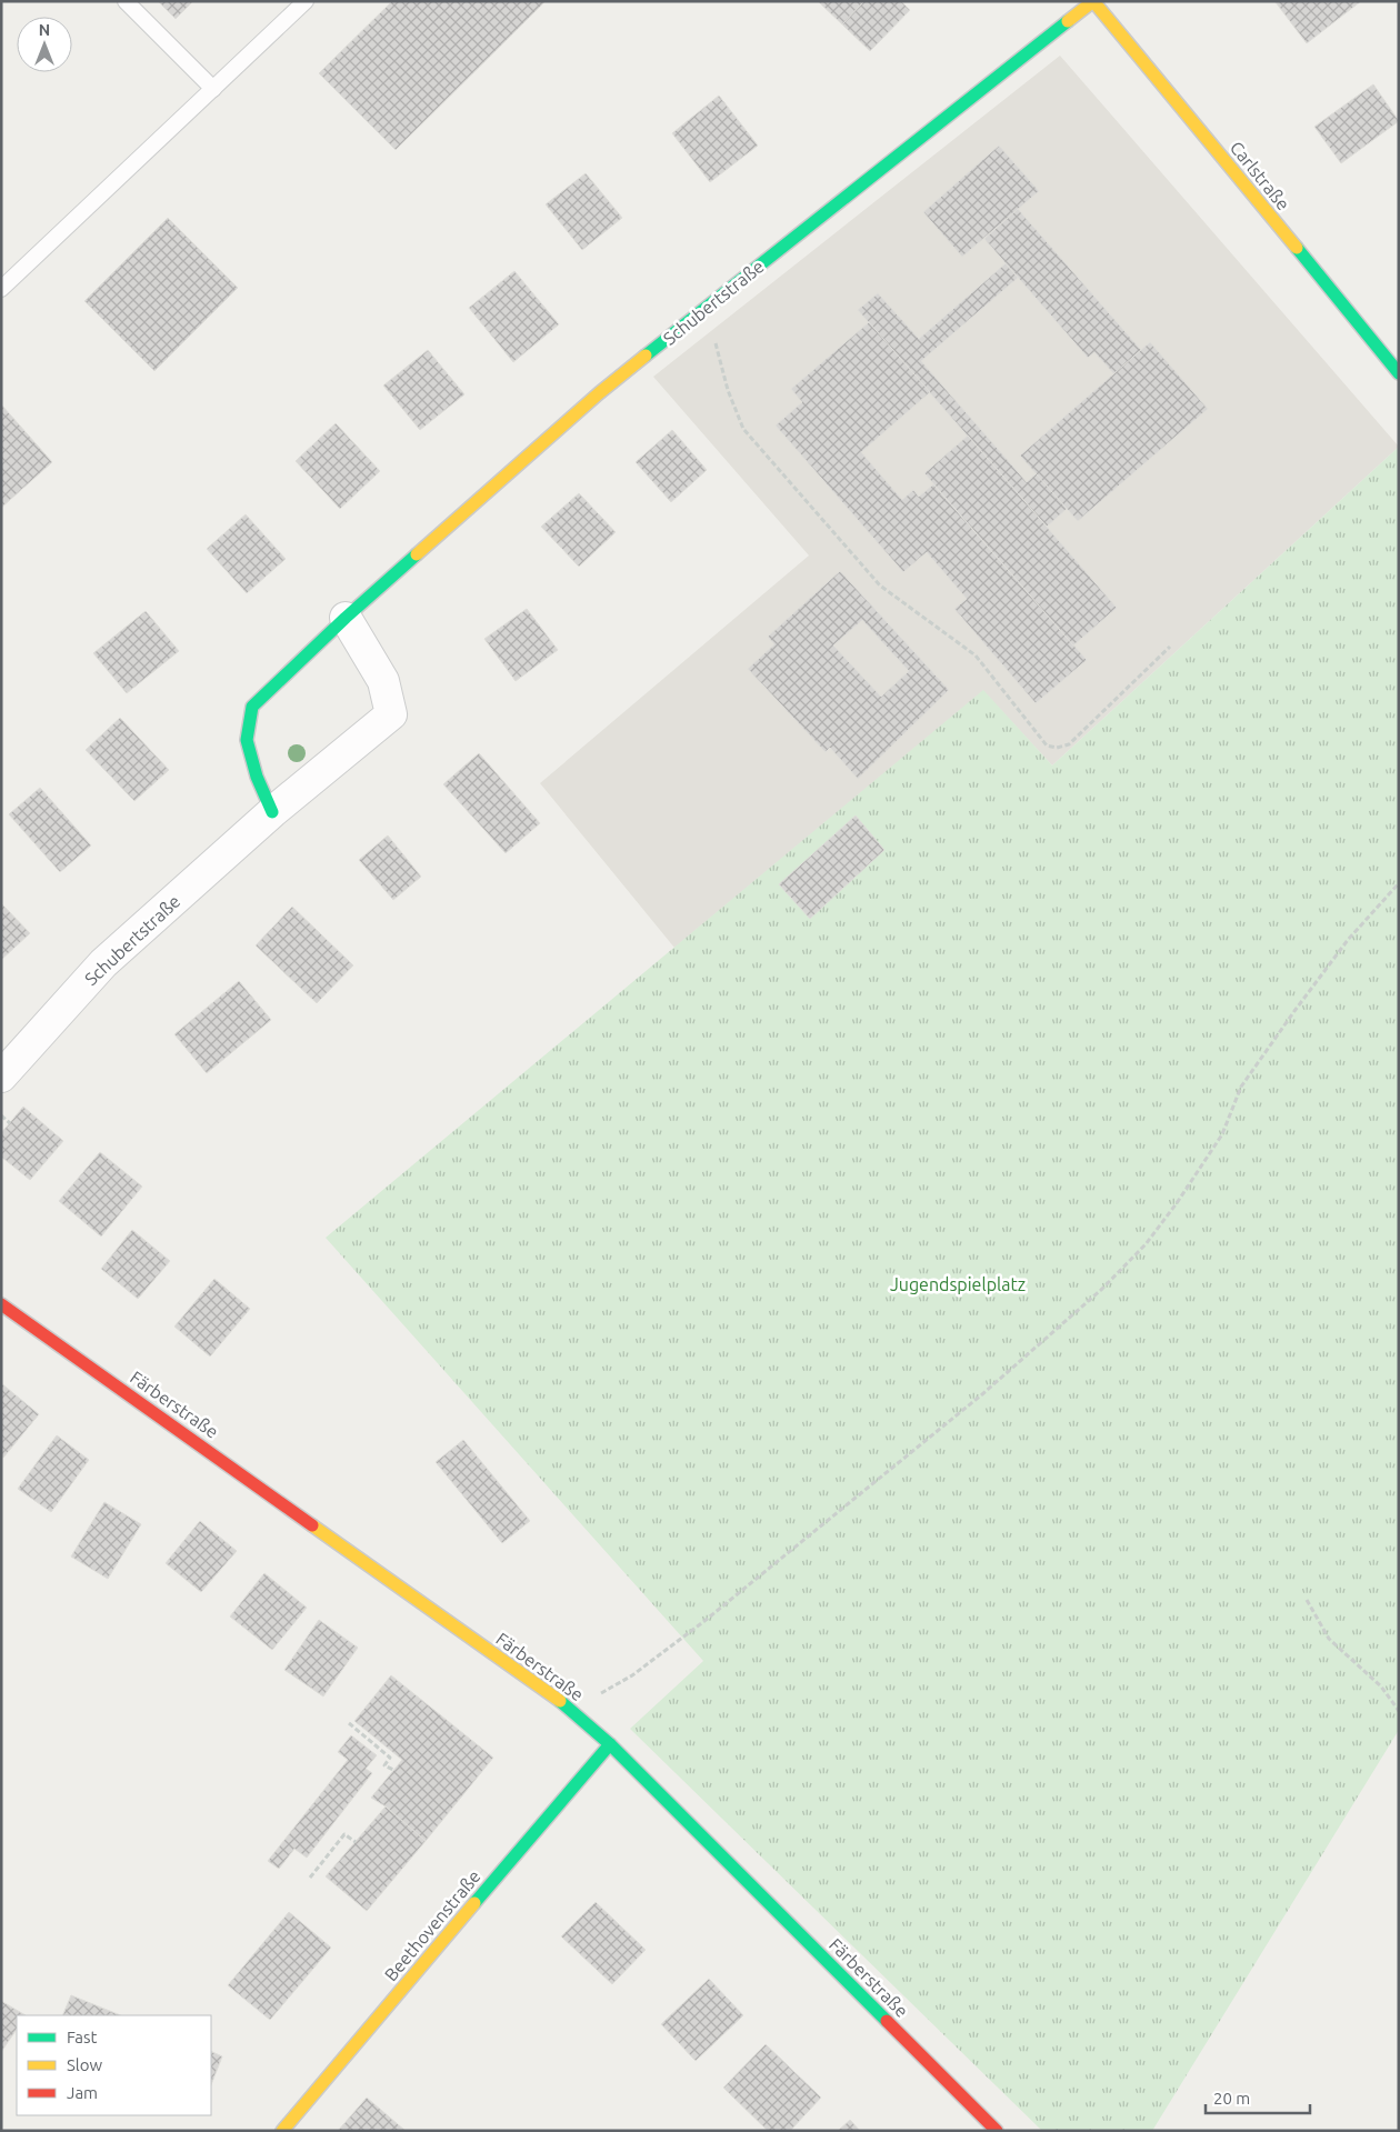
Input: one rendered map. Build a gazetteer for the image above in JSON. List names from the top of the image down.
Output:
{
  "streets": {
    "street": [
      "Carlstraße",
      "Schubertstraße",
      "Färberstraße",
      "Beethovenstraße"
    ]
  },
  "crossings": [
    ["Carlstraße", "Schubertstraße"],
    ["Färberstraße", "Beethovenstraße"]
  ],
  "parks": ["Jugendspielplatz"],
  "legend": ["Fast", "Slow", "Jam"],
  "scale_bar": "20 m",
  "north": "top"
}
